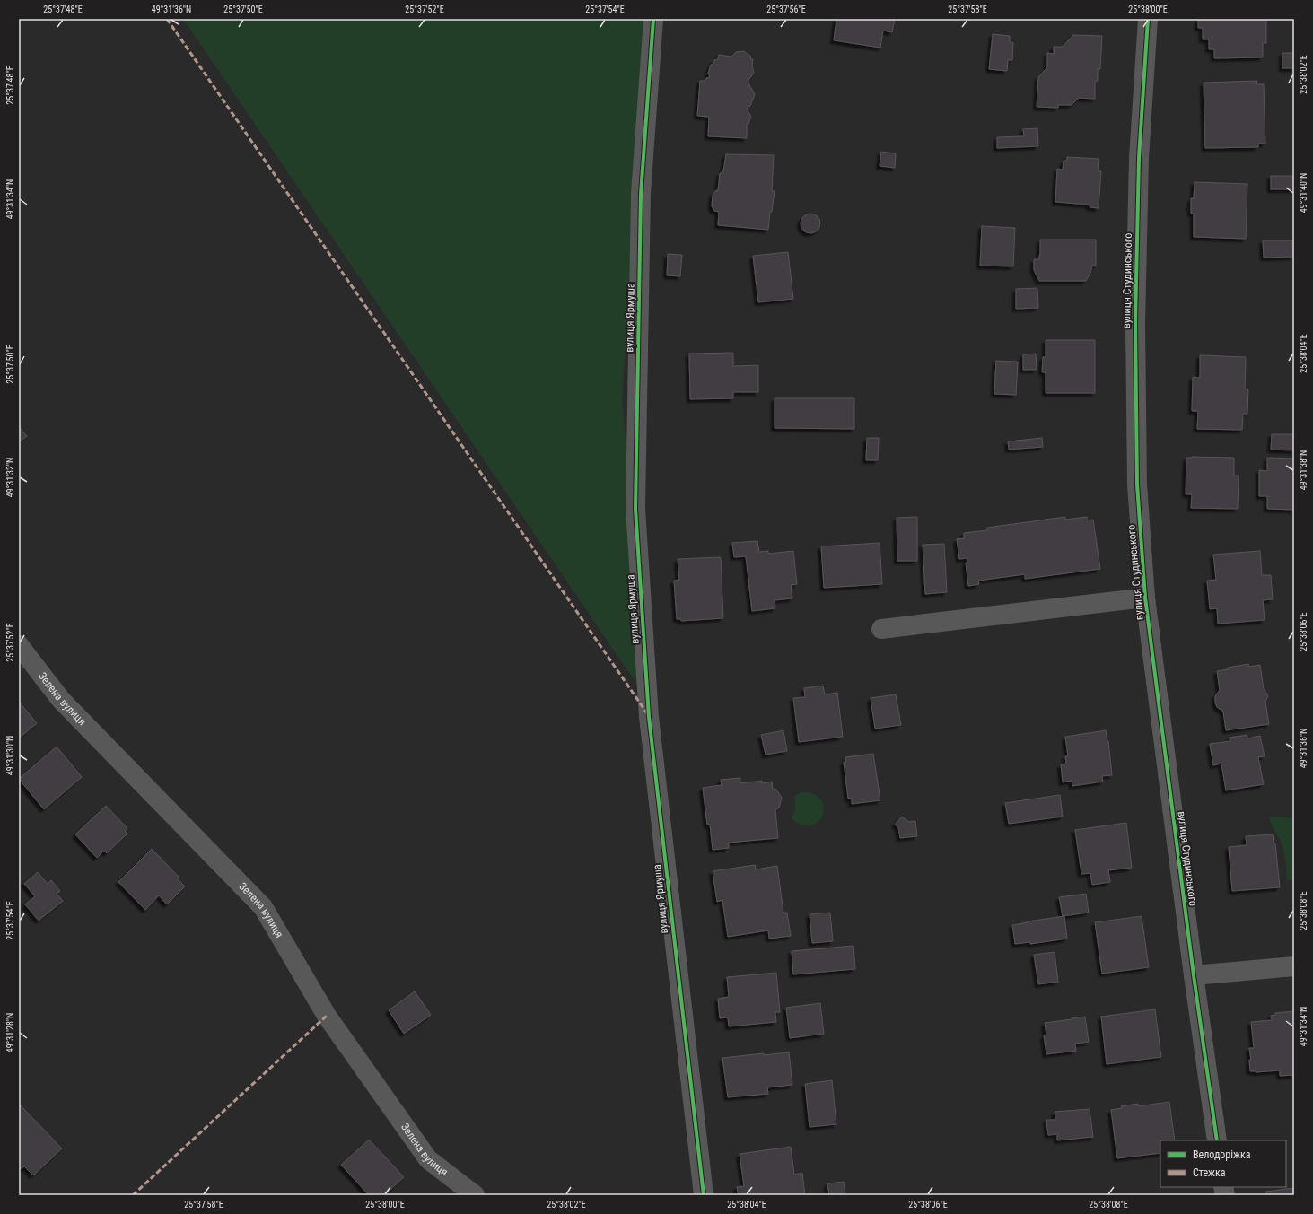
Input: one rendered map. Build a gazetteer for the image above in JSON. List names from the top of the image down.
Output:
{
  "streets": {
    "street": ["вулиця Студинського", "вулиця Ярмуша", "Зелена вулиця"]
  },
  "legend": ["Велодоріжка", "Стежка"],
  "coordinates": [
    "25°37'48\"E",
    "49°31'36\"N",
    "25°37'50\"E",
    "25°37'52\"E",
    "25°37'54\"E",
    "25°37'56\"E",
    "25°37'58\"E",
    "25°38'00\"E",
    "25°38'02\"E",
    "49°31'40\"N",
    "49°31'34\"N",
    "25°38'04\"E",
    "49°31'38\"N",
    "49°31'32\"N",
    "25°38'06\"E",
    "49°31'30\"N",
    "25°38'08\"E",
    "49°31'28\"N"
  ]
}
